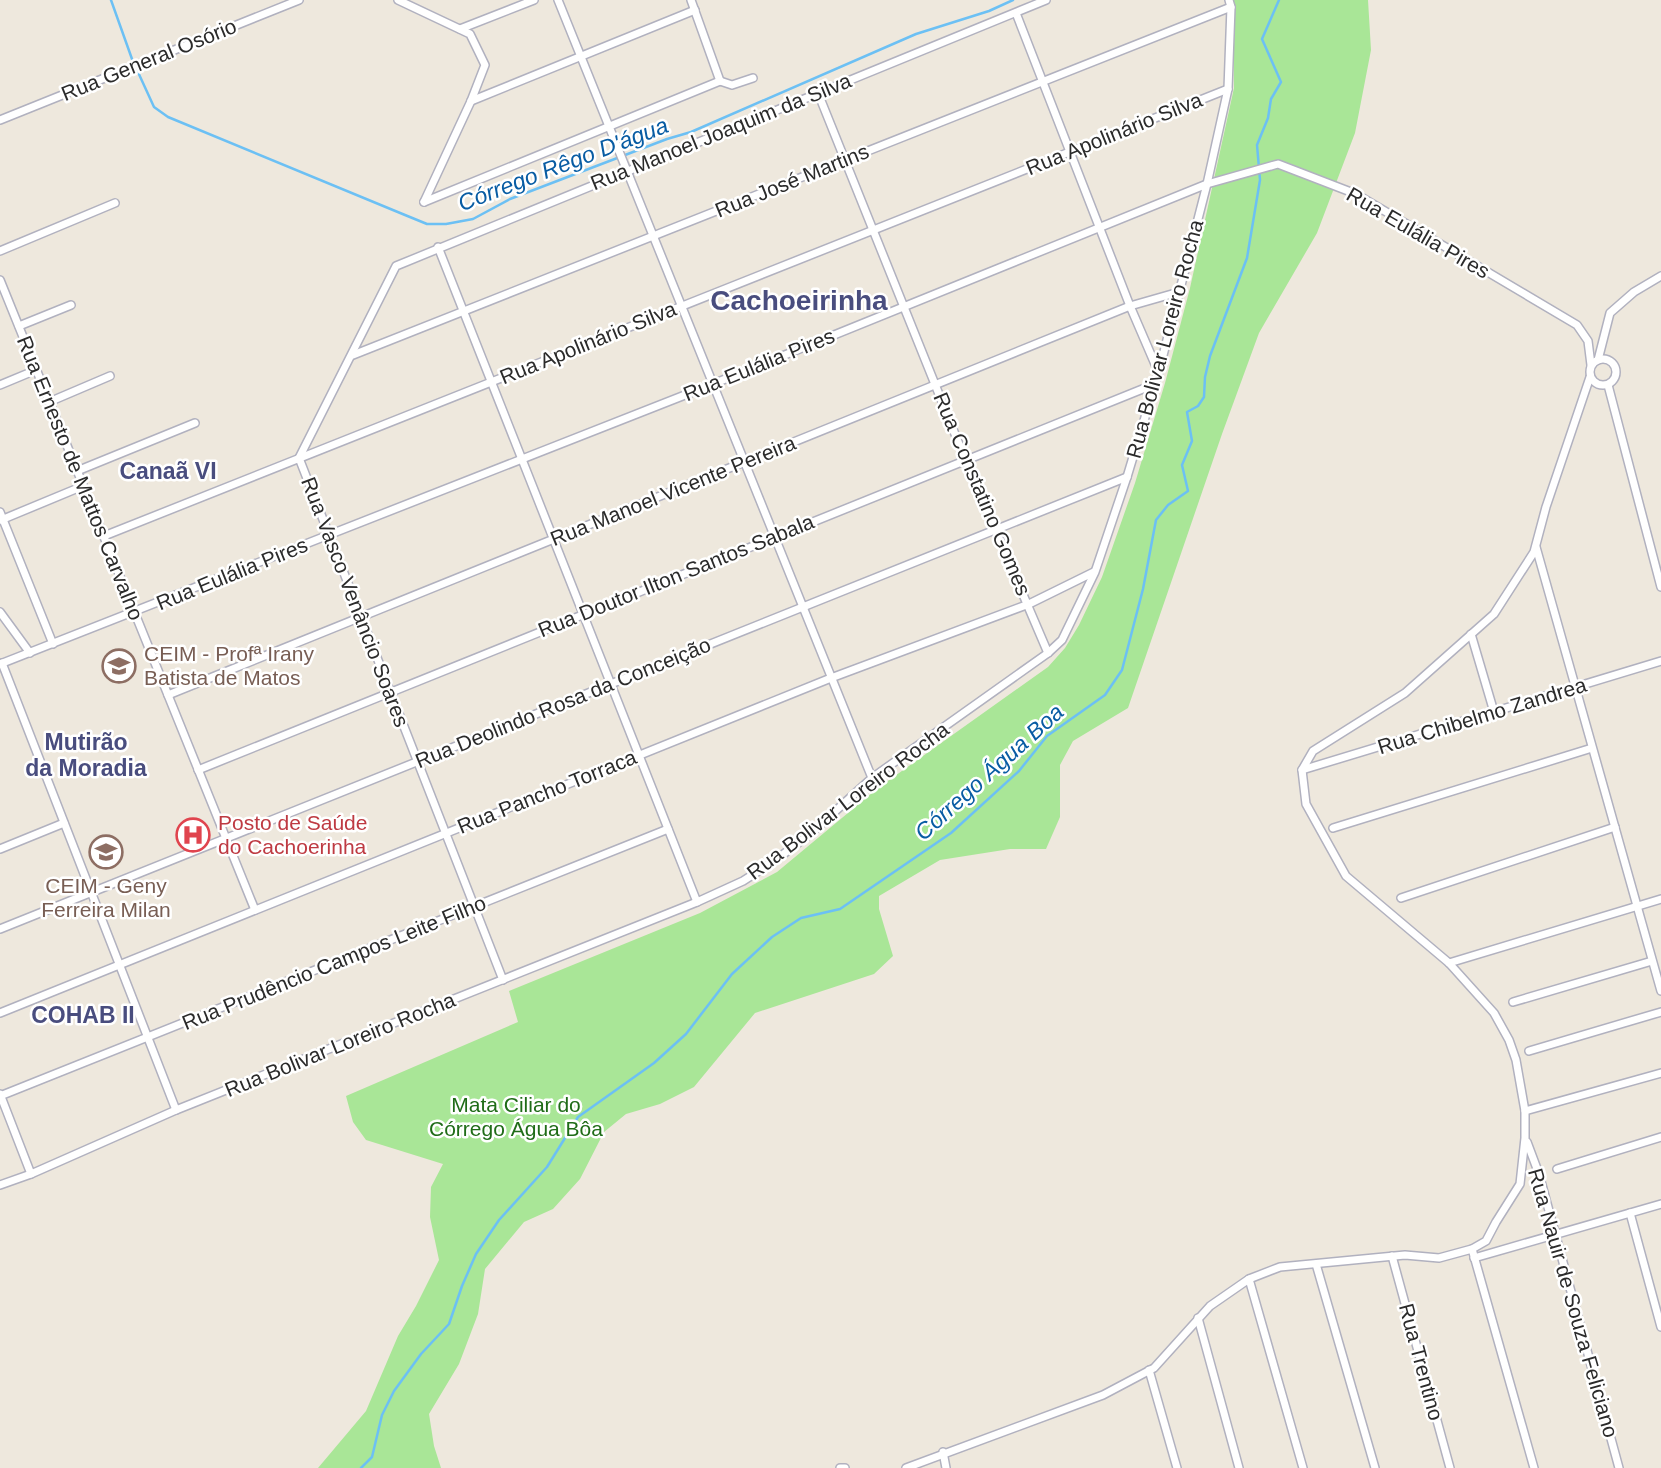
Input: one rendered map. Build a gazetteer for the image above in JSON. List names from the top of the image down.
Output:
{
  "streets": {
    "street": [
      "Rua General Osório",
      "Rua Manoel Joaquim da Silva",
      "Rua Apolinário Silva",
      "Rua José Martins",
      "Rua Eulália Pires",
      "Rua Bolivar Loreiro Rocha",
      "Rua Ernesto de Mattos Carvalho",
      "Rua Manoel Vicente Pereira",
      "Rua Constatino Gomes",
      "Rua Doutor Ilton Santos Sabala",
      "Rua Vasco Venâncio Soares",
      "Rua Deolindo Rosa da Conceição",
      "Rua Chibelmo Zandrea",
      "Rua Pancho Torraca",
      "Rua Prudêncio Campos Leite Filho",
      "Rua Nauir de Souza Feliciano",
      "Rua Trentino"
    ]
  },
  "crossings": [
    ["Rua Manoel Joaquim da Silva", "Rua José Martins"],
    ["Rua Apolinário Silva", "Rua Bolivar Loreiro Rocha"],
    ["Rua Apolinário Silva", "Rua Ernesto de Mattos Carvalho"],
    ["Rua Apolinário Silva", "Rua Vasco Venâncio Soares"],
    ["Rua José Martins", "Rua Bolivar Loreiro Rocha"],
    ["Rua Eulália Pires", "Rua Bolivar Loreiro Rocha"],
    ["Rua Eulália Pires", "Rua Ernesto de Mattos Carvalho"],
    ["Rua Eulália Pires", "Rua Constatino Gomes"],
    ["Rua Eulália Pires", "Rua Vasco Venâncio Soares"],
    ["Rua Bolivar Loreiro Rocha", "Rua Manoel Vicente Pereira"],
    ["Rua Bolivar Loreiro Rocha", "Rua Constatino Gomes"],
    ["Rua Bolivar Loreiro Rocha", "Rua Doutor Ilton Santos Sabala"],
    ["Rua Bolivar Loreiro Rocha", "Rua Vasco Venâncio Soares"],
    ["Rua Bolivar Loreiro Rocha", "Rua Deolindo Rosa da Conceição"],
    ["Rua Bolivar Loreiro Rocha", "Rua Pancho Torraca"],
    ["Rua Ernesto de Mattos Carvalho", "Rua Manoel Vicente Pereira"],
    ["Rua Ernesto de Mattos Carvalho", "Rua Doutor Ilton Santos Sabala"],
    ["Rua Ernesto de Mattos Carvalho", "Rua Deolindo Rosa da Conceição"],
    ["Rua Ernesto de Mattos Carvalho", "Rua Pancho Torraca"],
    ["Rua Manoel Vicente Pereira", "Rua Constatino Gomes"],
    ["Rua Manoel Vicente Pereira", "Rua Vasco Venâncio Soares"],
    ["Rua Constatino Gomes", "Rua Doutor Ilton Santos Sabala"],
    ["Rua Constatino Gomes", "Rua Deolindo Rosa da Conceição"],
    ["Rua Constatino Gomes", "Rua Pancho Torraca"],
    ["Rua Doutor Ilton Santos Sabala", "Rua Vasco Venâncio Soares"],
    ["Rua Vasco Venâncio Soares", "Rua Deolindo Rosa da Conceição"],
    ["Rua Vasco Venâncio Soares", "Rua Pancho Torraca"],
    ["Rua Vasco Venâncio Soares", "Rua Prudêncio Campos Leite Filho"]
  ],
  "districts": [
    "Cachoeirinha",
    "Canaã VI",
    "Mutirão da Moradia",
    "COHAB II"
  ],
  "water": ["Córrego Rêgo D'água", "Córrego Água Boa"],
  "parks": ["Mata Ciliar do Córrego Água Bôa"],
  "places": {
    "school or university": ["CEIM - Profª Irany Batista de Matos", "CEIM - Geny Ferreira Milan"],
    "hospital": ["Posto de Saúde do Cachoerinha"]
  }
}
